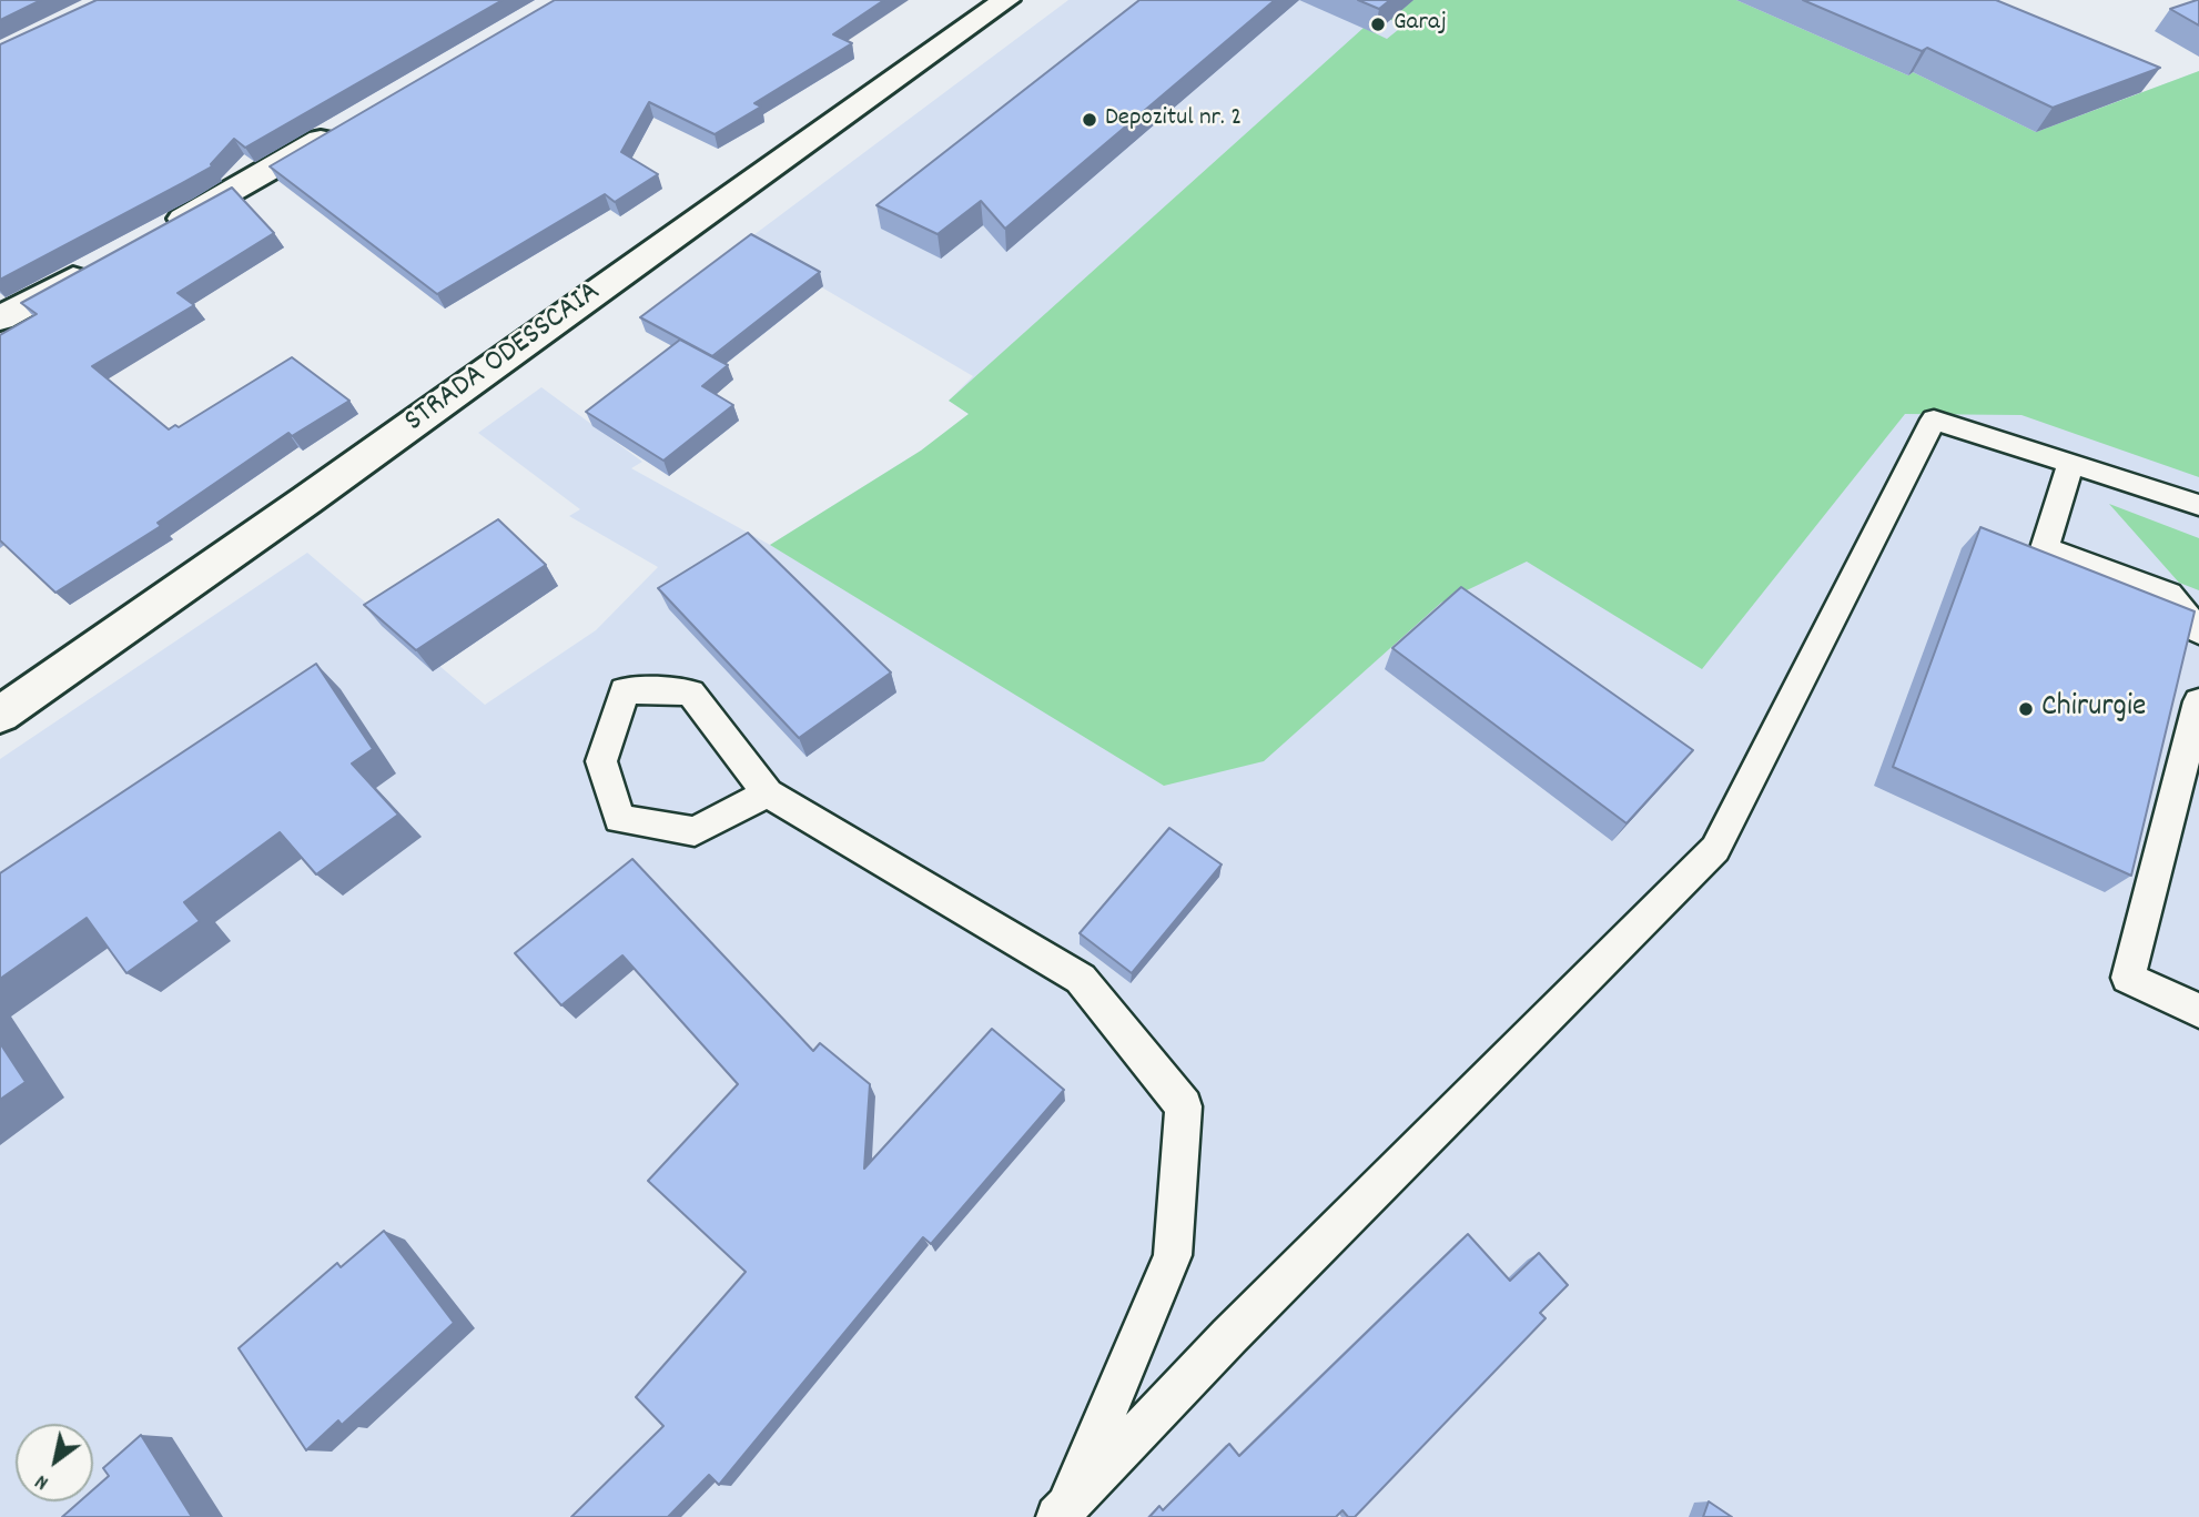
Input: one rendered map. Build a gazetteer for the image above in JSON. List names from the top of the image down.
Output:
{
  "streets": {
    "street": ["STRADA ODESSCAIA"]
  },
  "places": ["Garaj", "Depozitul nr. 2", "Chirurgie"],
  "north": "bottom left"
}
